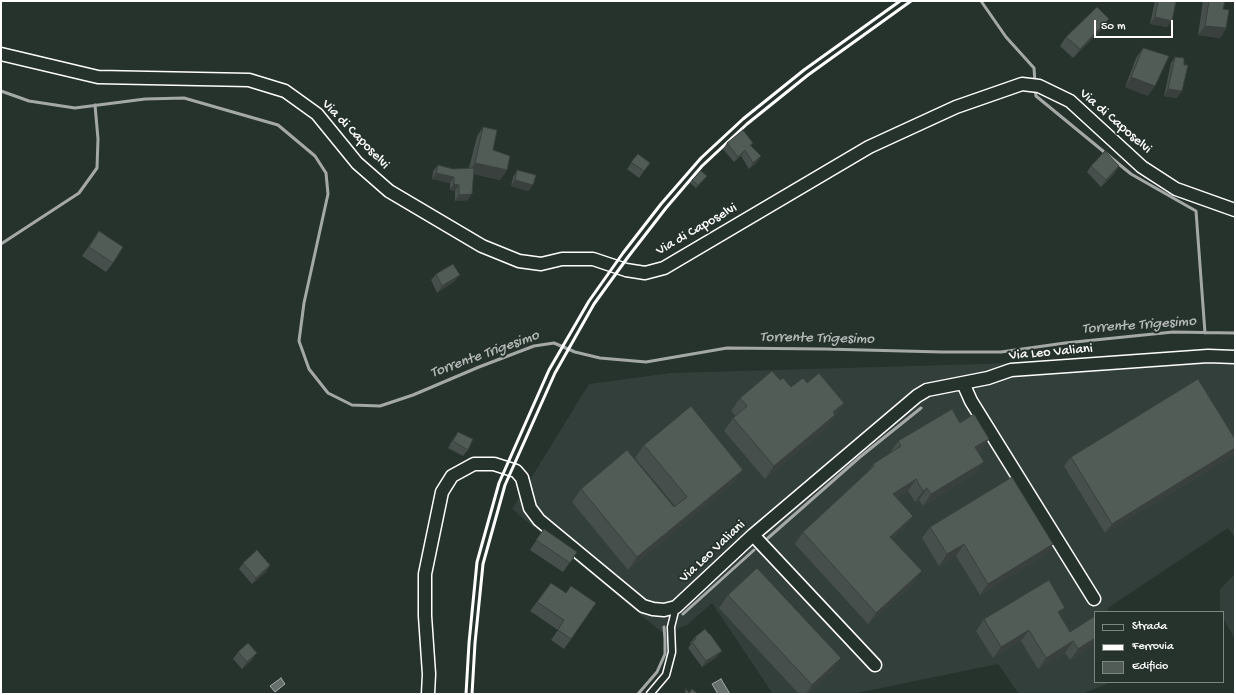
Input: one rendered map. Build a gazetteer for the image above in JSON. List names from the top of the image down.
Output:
{
  "streets": {
    "street": ["Via di Caposelvi", "Via Leo Valiani"]
  },
  "water": ["Torrente Trigesimo"],
  "legend": ["Strada", "Ferrovia", "Edificio"],
  "scale_bar": "50 m"
}
